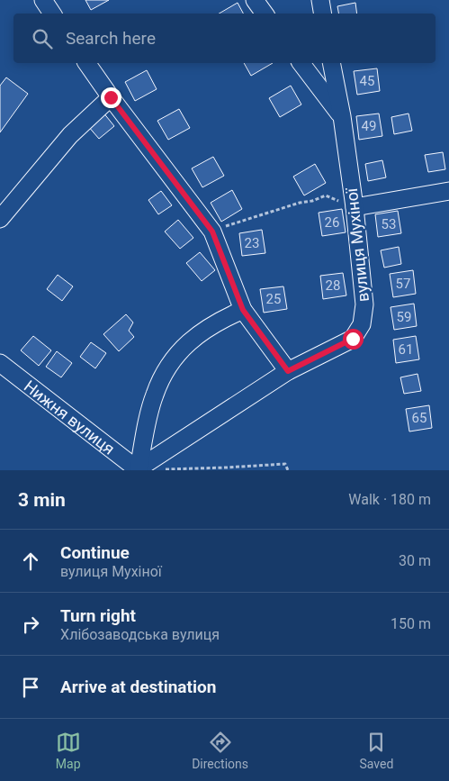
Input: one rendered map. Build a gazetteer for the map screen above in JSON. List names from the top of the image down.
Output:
{
  "streets": {
    "street": ["вулиця Мухіної", "Нижня вулиця"]
  },
  "crossings": [
    ["вулиця Мухіної", "Нижня вулиця"]
  ],
  "house_numbers": [
    "45",
    "49",
    "26",
    "53",
    "23",
    "57",
    "28",
    "25",
    "59",
    "61",
    "65"
  ],
  "page": {
    "search": "Search here",
    "heading": ["3 min", "Walk · 180 m"],
    "list": [
      ["Continue", "вулиця Мухіної", "30 m"],
      ["Turn right", "Хлібозаводська вулиця", "150 m"],
      "Arrive at destination"
    ],
    "nav": ["Map", "Directions", "Saved"]
  }
}
